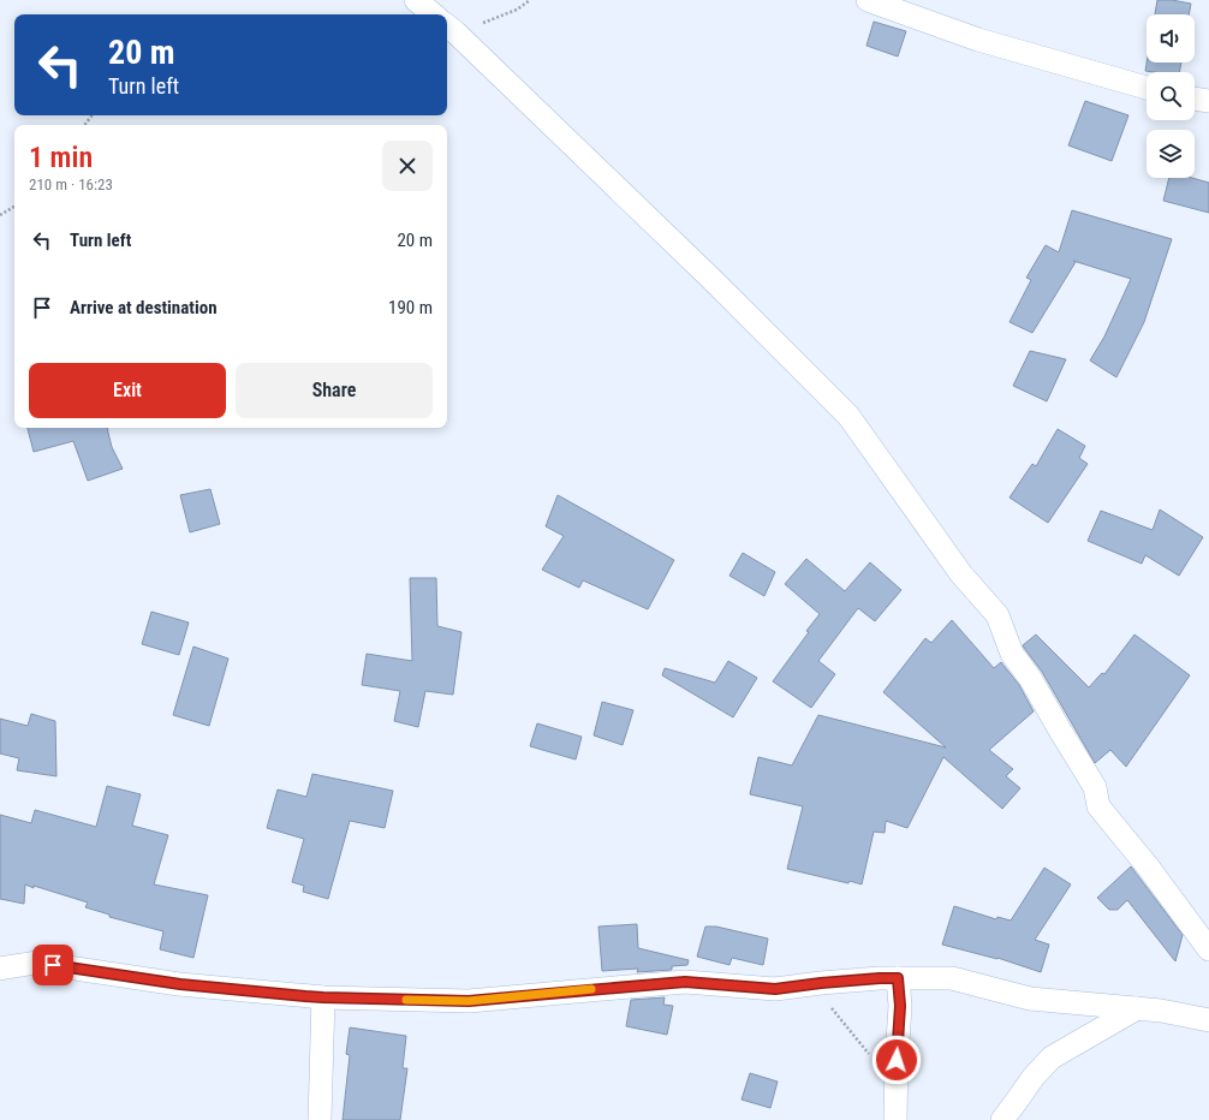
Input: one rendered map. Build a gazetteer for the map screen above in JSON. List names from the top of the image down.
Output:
{
  "page": {
    "turn": ["20 m", "Turn left"],
    "heading": ["1 min", "210 m · 16:23"],
    "list": [
      {
        "name": "Turn left",
        "value": "20 m"
      },
      {
        "name": "Arrive at destination",
        "value": "190 m"
      }
    ],
    "buttons": ["Exit", "Share"]
  }
}
